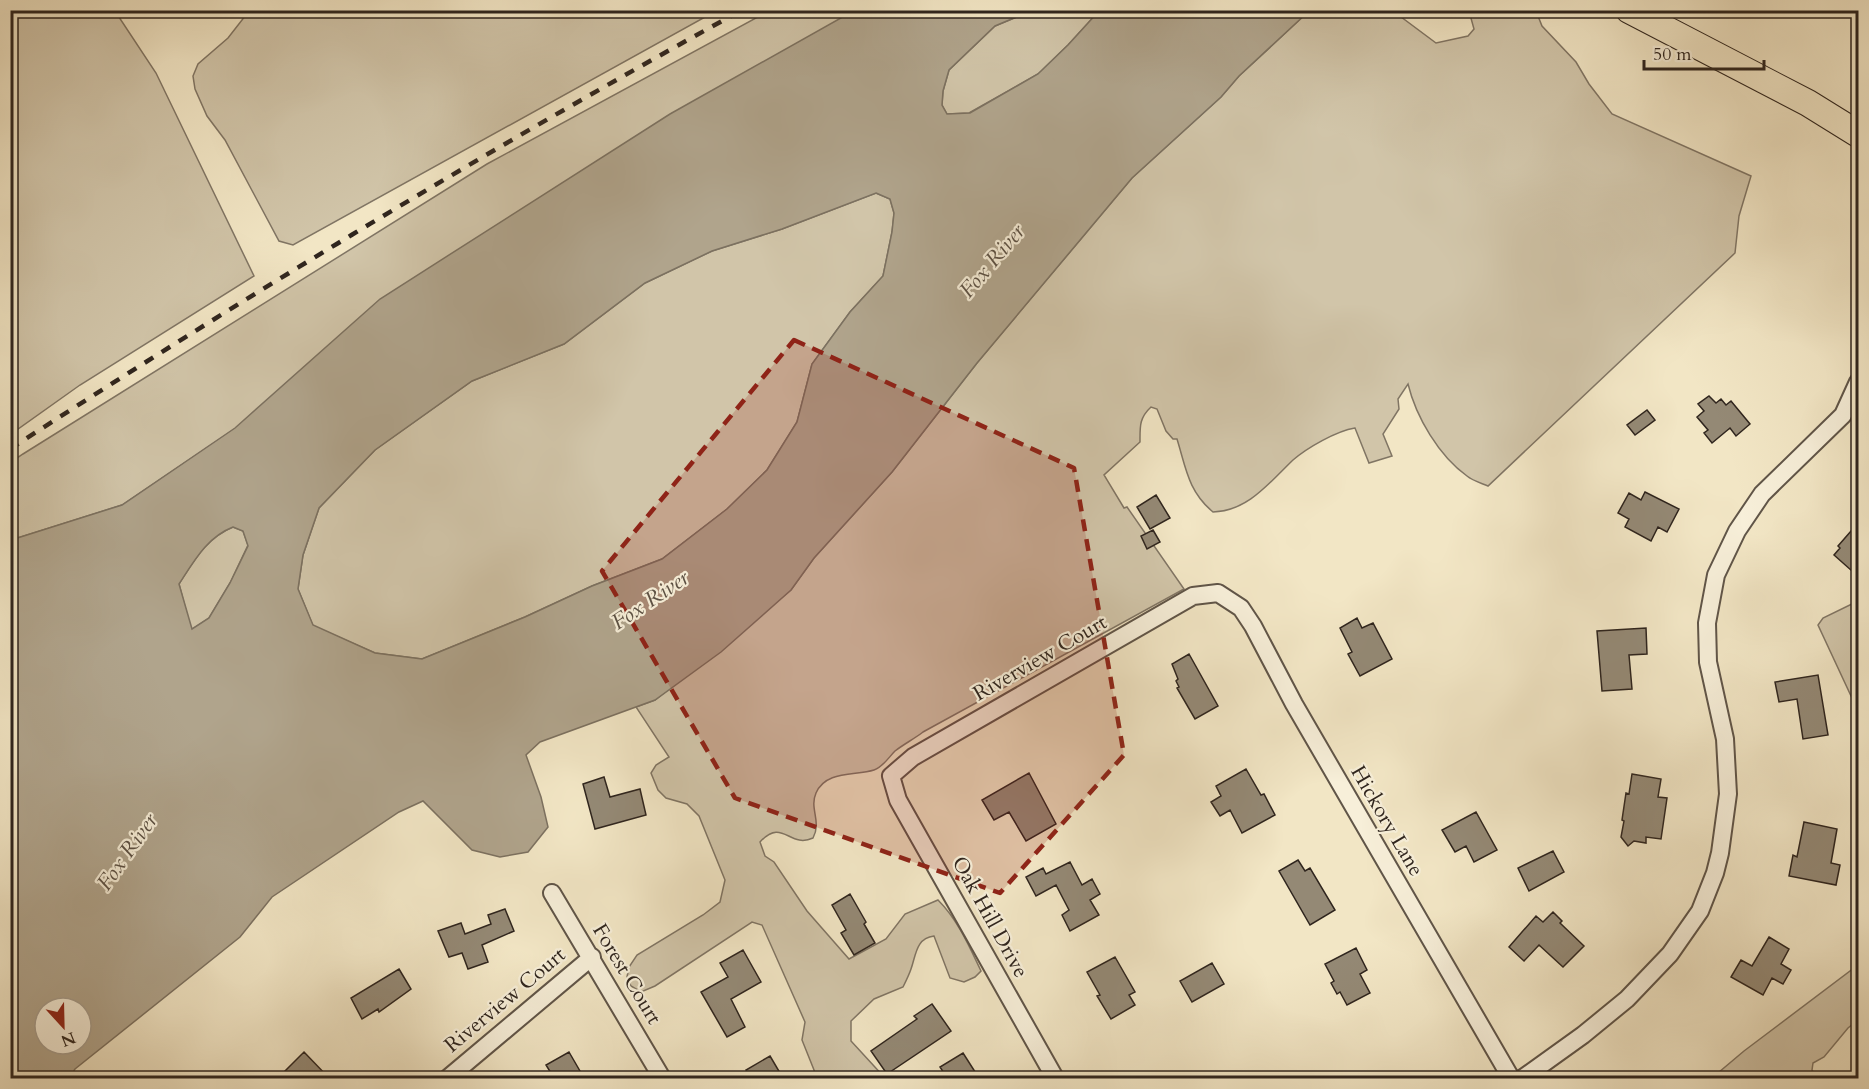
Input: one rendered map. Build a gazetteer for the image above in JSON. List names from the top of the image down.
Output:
{
  "streets": {
    "street": [
      "Riverview Court",
      "Hickory Lane",
      "Oak Hill Drive",
      "Forest Court"
    ]
  },
  "crossings": [
    ["Riverview Court", "Hickory Lane"],
    ["Riverview Court", "Oak Hill Drive"],
    ["Riverview Court", "Forest Court"]
  ],
  "water": ["Fox River"],
  "scale_bar": "50 m",
  "north": "bottom"
}
